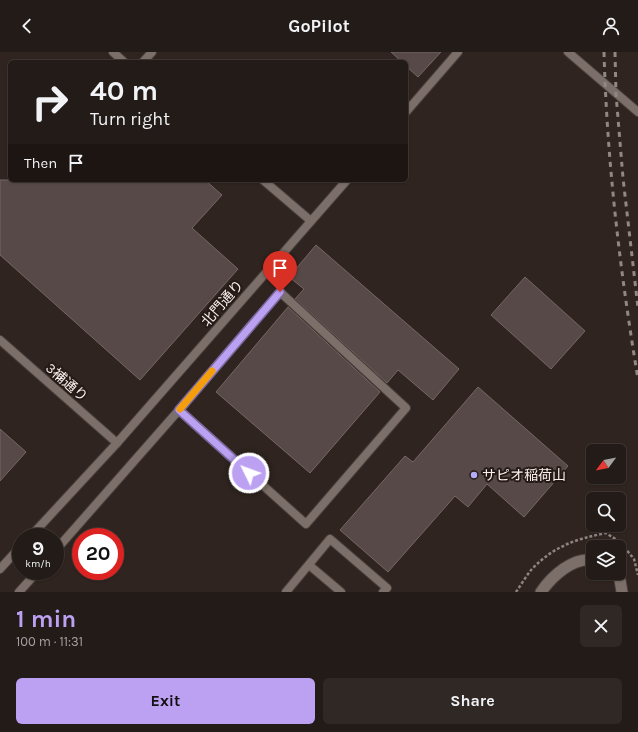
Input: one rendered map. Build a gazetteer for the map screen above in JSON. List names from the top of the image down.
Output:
{
  "streets": {
    "lane": ["北門通り", "3補通り"]
  },
  "crossings": [
    ["北門通り", "3補通り"]
  ],
  "places": ["サピオ稲荷山"],
  "north": "bottom left",
  "page": {
    "header": "GoPilot",
    "turn": ["40 m", "Turn right"],
    "then": "Then",
    "speed": "9 km/h",
    "limit": "20",
    "heading": ["1 min", "100 m · 11:31"],
    "buttons": ["Exit", "Share"]
  }
}
